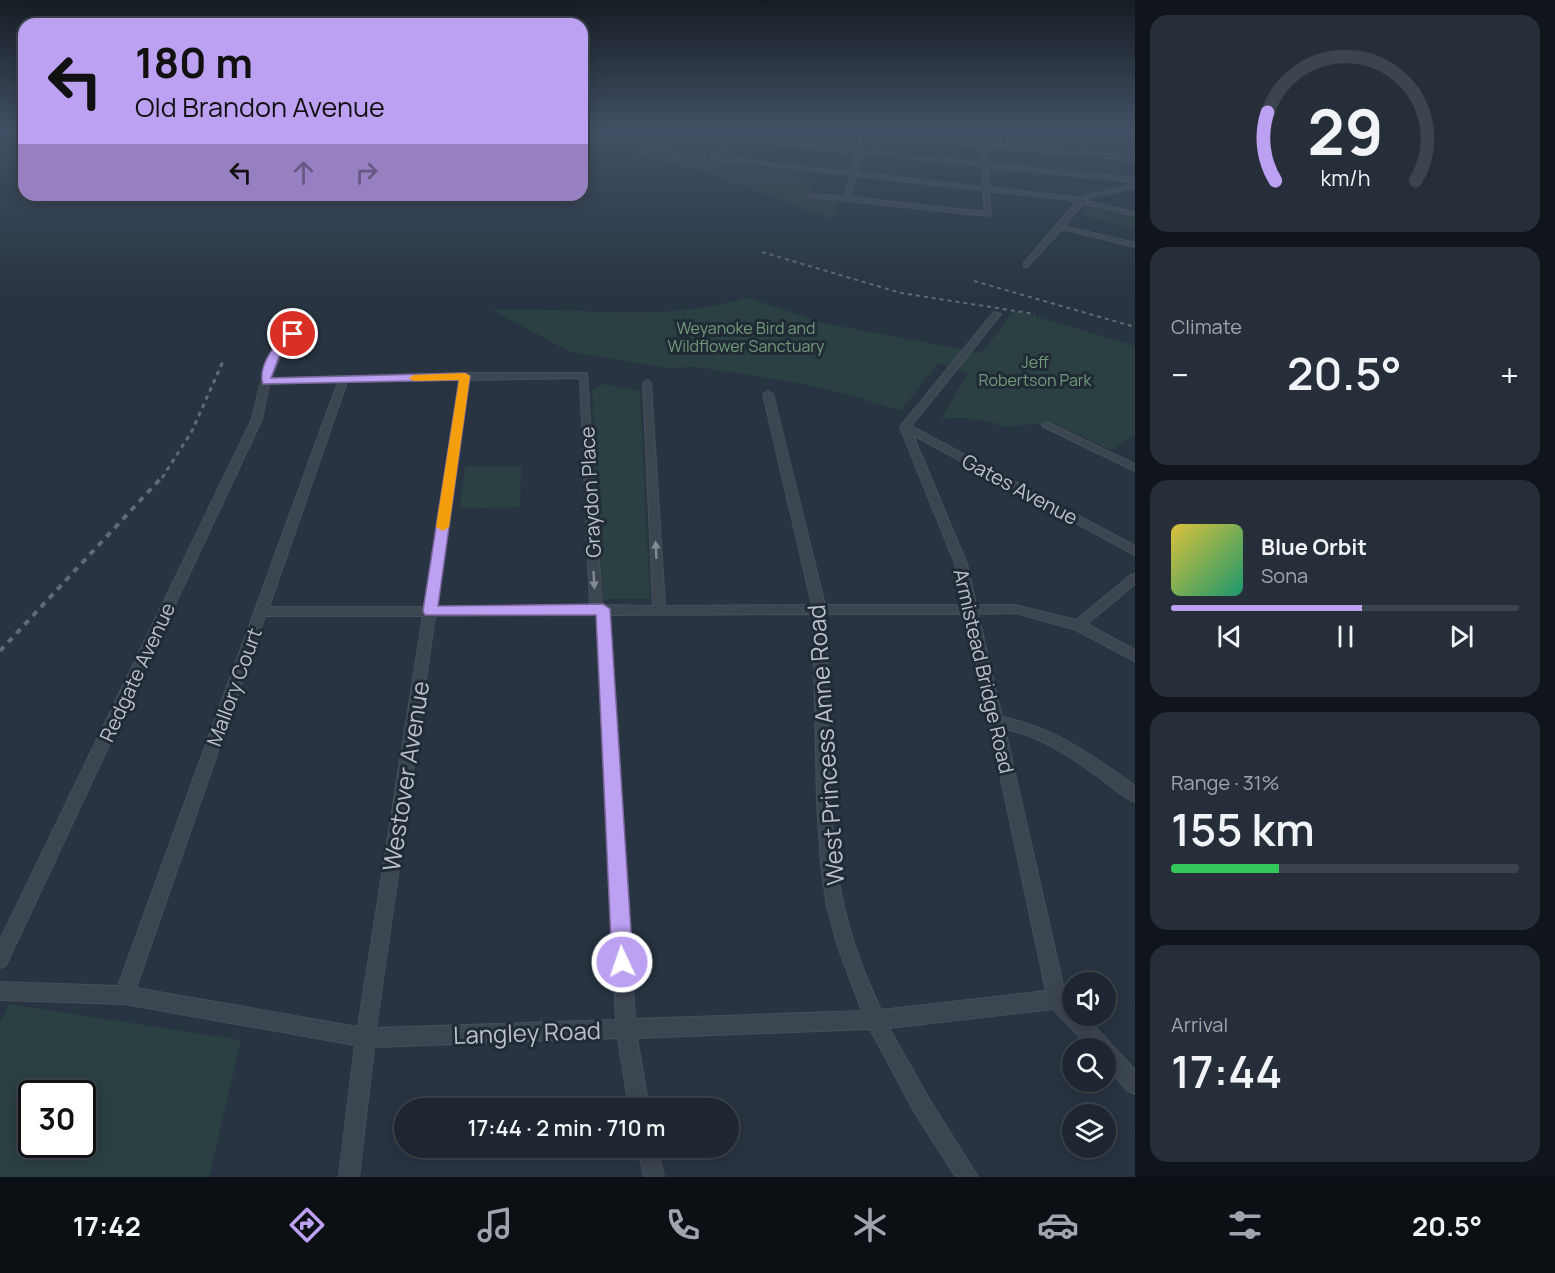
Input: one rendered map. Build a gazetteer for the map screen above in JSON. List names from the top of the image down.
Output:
{
  "streets": {
    "street": [
      "Gates Avenue",
      "Graydon Place",
      "Armistead Bridge Road",
      "Redgate Avenue",
      "Mallory Court",
      "West Princess Anne Road",
      "Westover Avenue",
      "Langley Road"
    ]
  },
  "crossings": [
    ["Gates Avenue", "Armistead Bridge Road"],
    ["Graydon Place", "Westover Avenue"],
    ["Graydon Place", "Langley Road"],
    ["Armistead Bridge Road", "Langley Road"],
    ["Mallory Court", "Langley Road"],
    ["West Princess Anne Road", "Langley Road"],
    ["Westover Avenue", "Langley Road"]
  ],
  "parks": ["Weyanoke Bird and Wildflower Sanctuary", "Jeff Robertson Park"],
  "page": {
    "turn": ["180 m", "Old Brandon Avenue"],
    "tile": [
      "Climate",
      ["Range · 31%", "155 km"],
      ["Arrival", "17:44"]
    ],
    "heat": ["−", "20.5°", "+"],
    "song": ["Blue Orbit", "Sona"],
    "limit": "30",
    "trip": "17:44 · 2 min · 710 m",
    "tabs": ["17:42", "20.5°"],
    "gauge": ["29", "km/h"]
  }
}
